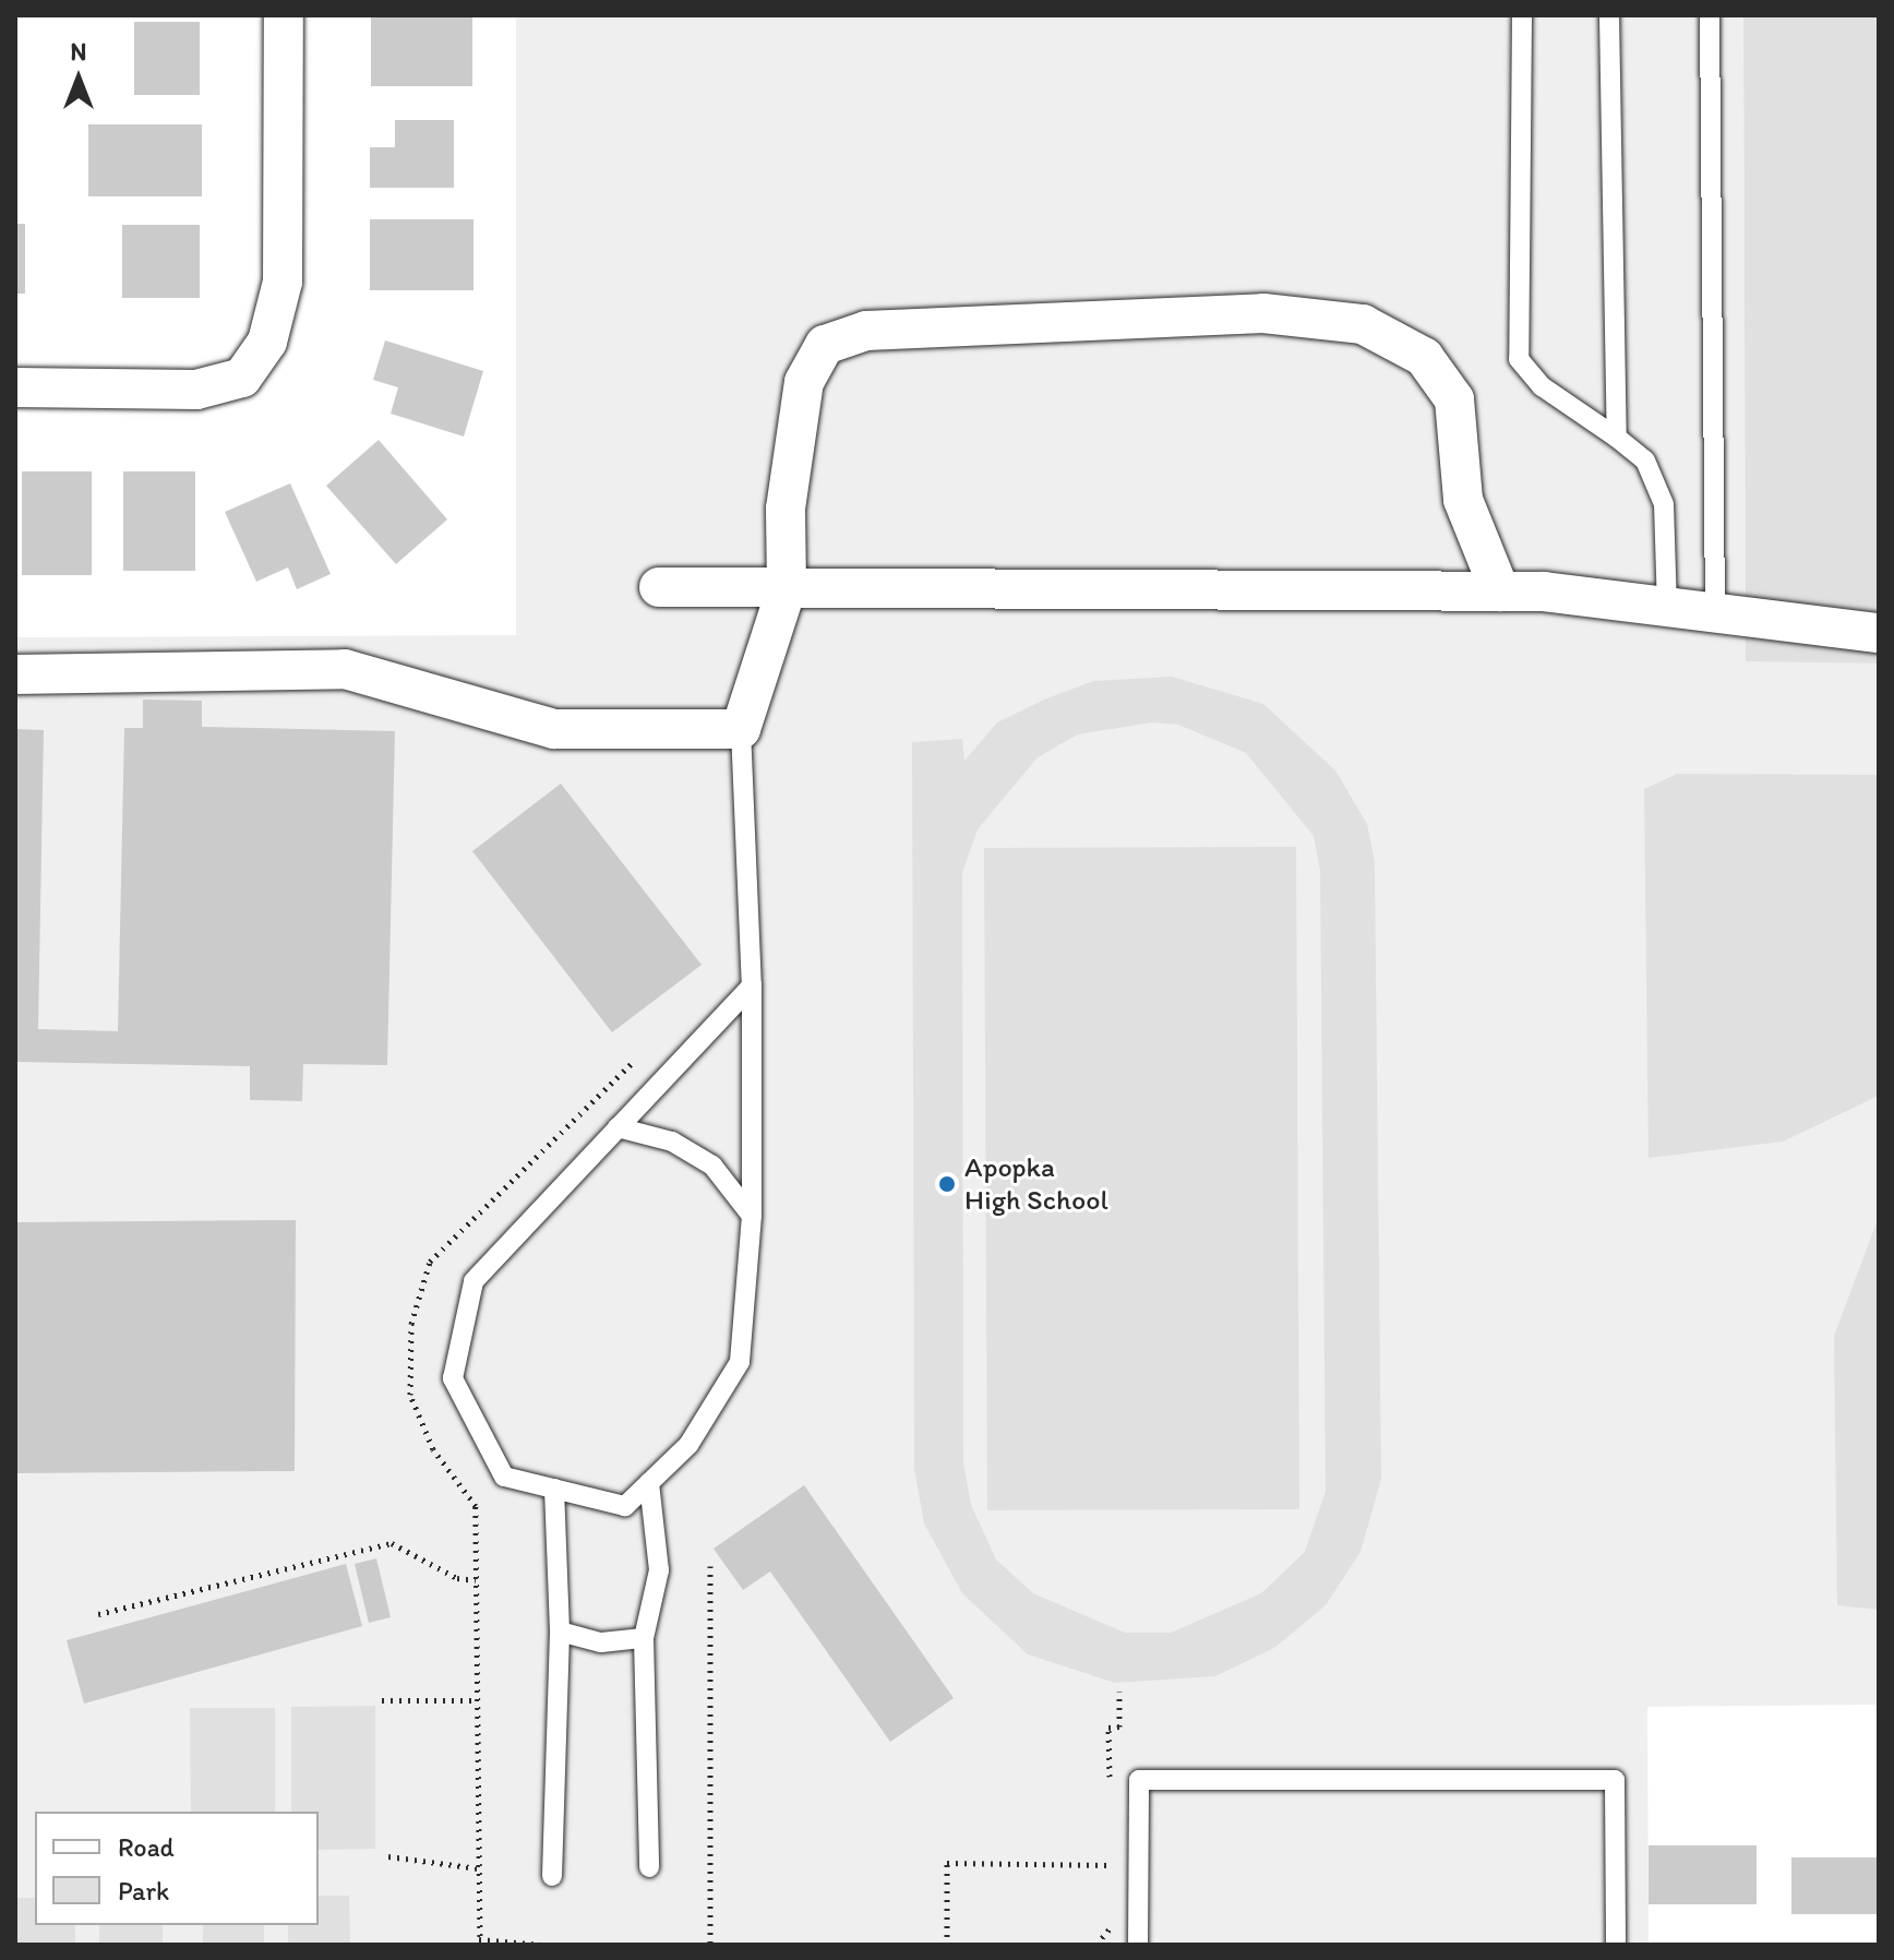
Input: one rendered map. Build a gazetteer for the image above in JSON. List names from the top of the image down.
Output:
{
  "places": ["Apopka High School"],
  "legend": ["Road", "Park"],
  "north": "top"
}
